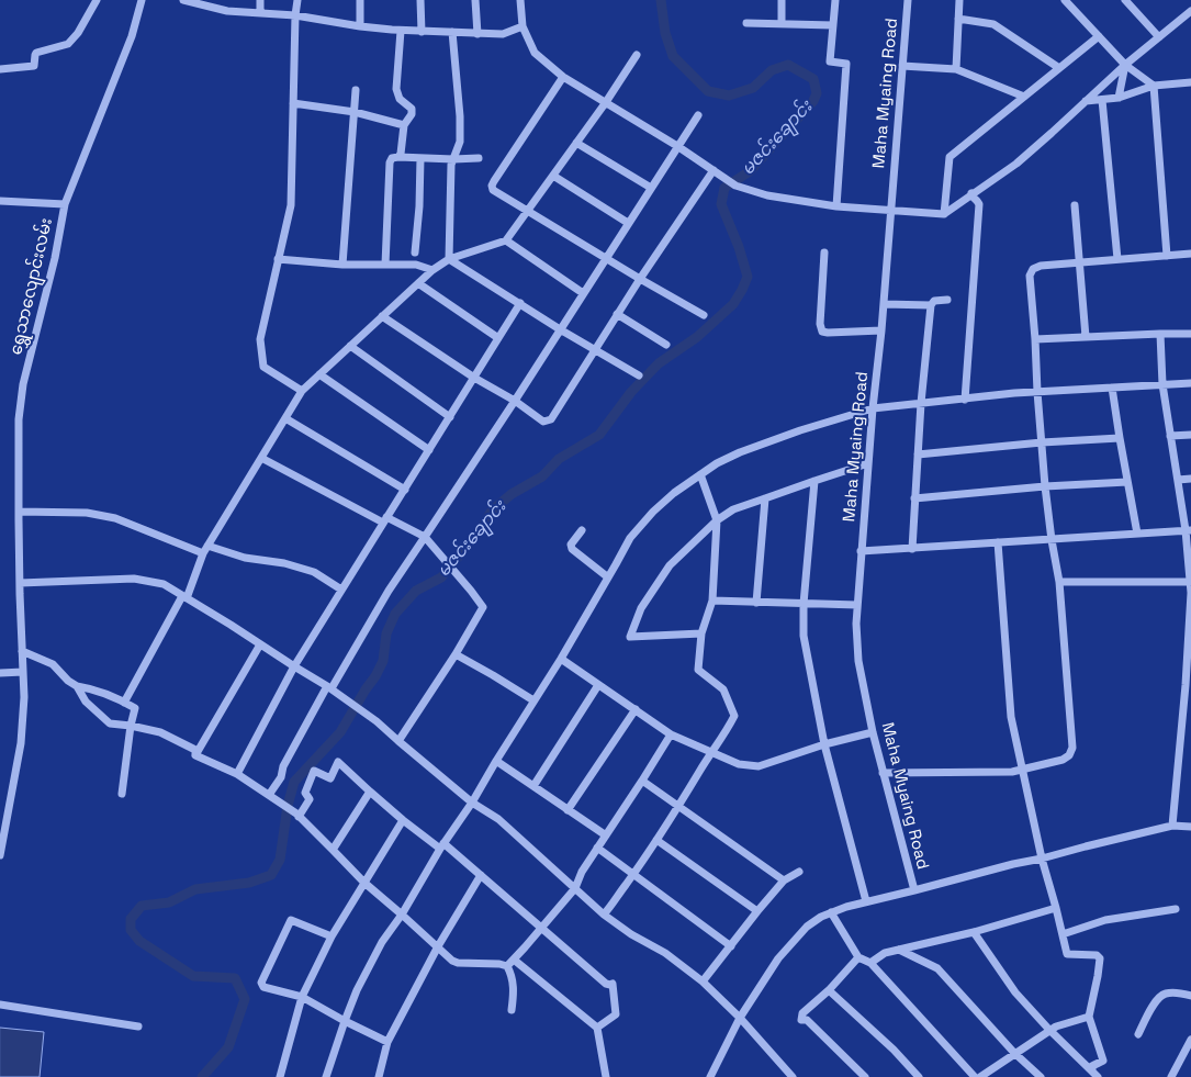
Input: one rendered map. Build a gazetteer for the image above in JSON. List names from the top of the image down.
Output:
{
  "streets": {
    "street": ["Maha Myaing Road", "ရွှေသာလျောင်းလမ်း"]
  },
  "water": ["မဇင်းချောင်း"]
}
